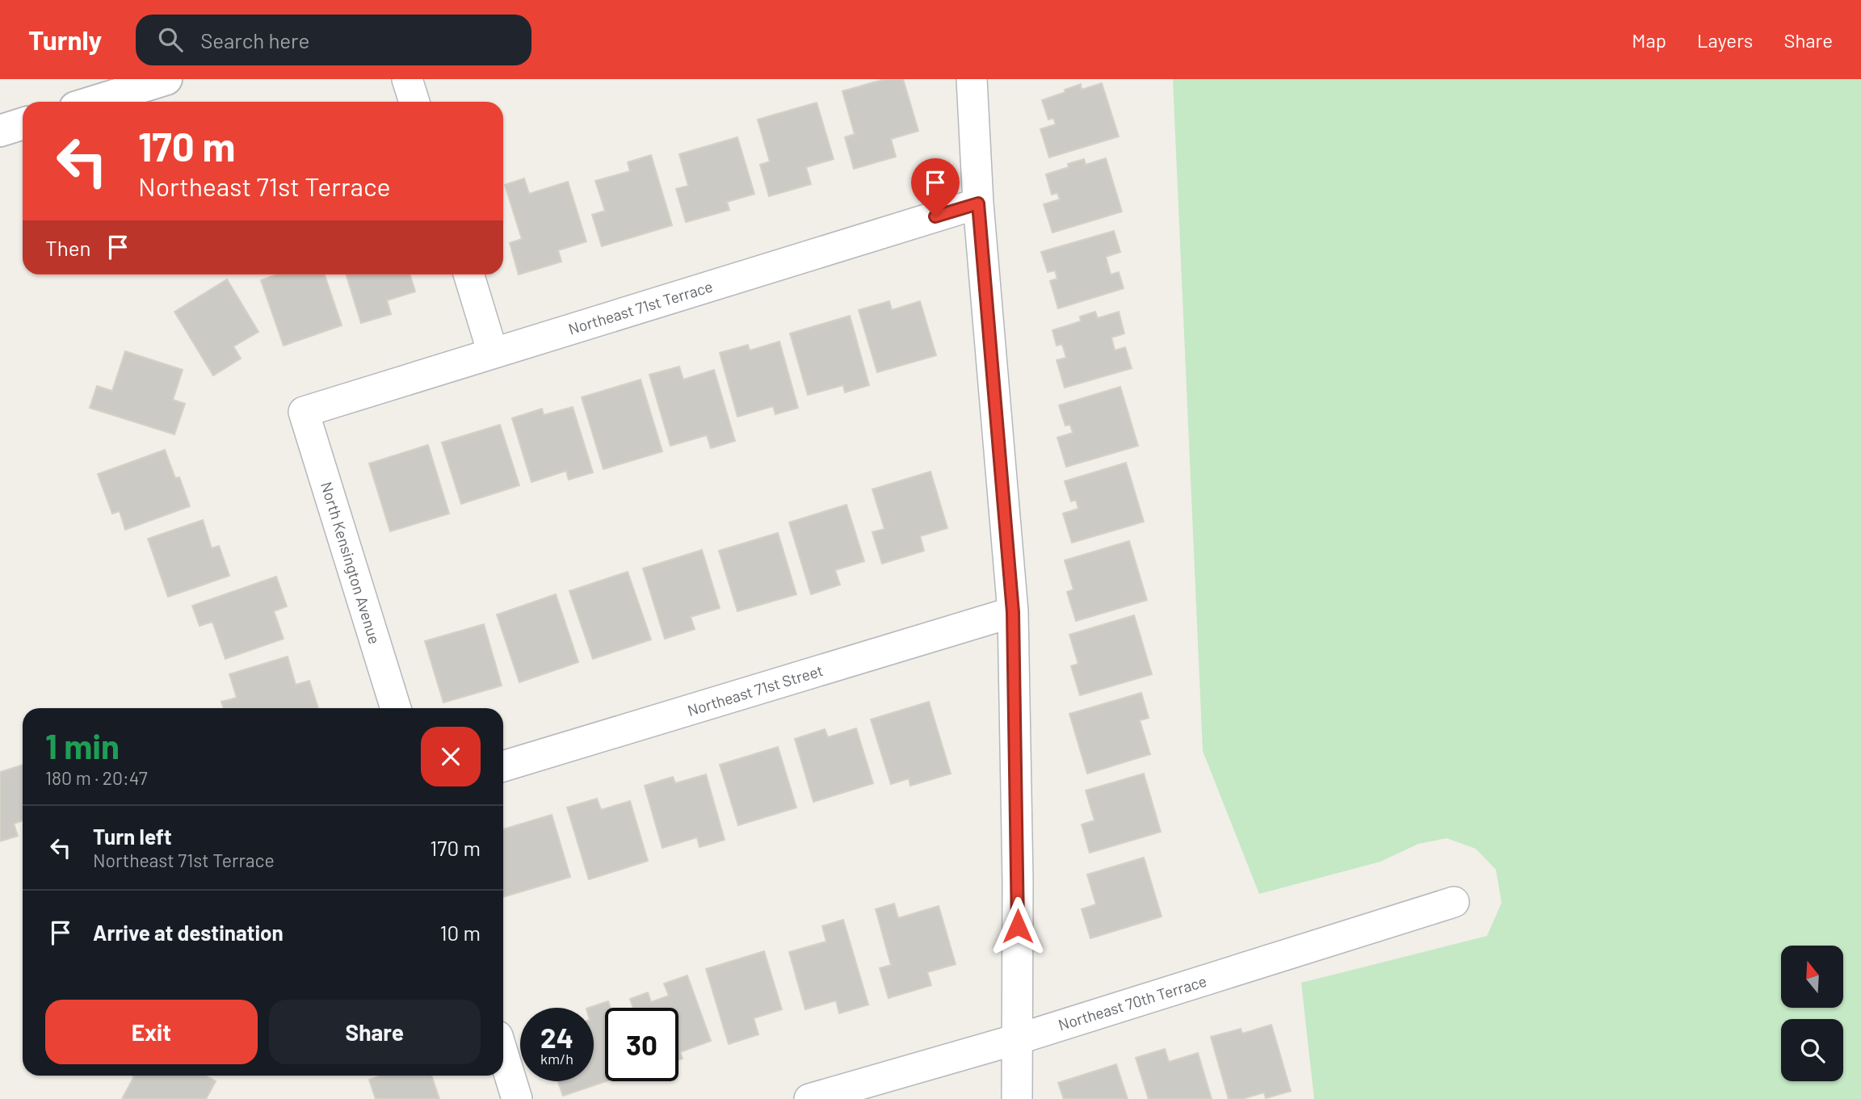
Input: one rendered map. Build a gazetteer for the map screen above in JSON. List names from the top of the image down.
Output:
{
  "streets": {
    "street": [
      "Northeast 71st Terrace",
      "North Kensington Avenue",
      "Northeast 71st Street",
      "Northeast 70th Terrace"
    ]
  },
  "crossings": [
    ["Northeast 71st Terrace", "North Kensington Avenue"]
  ],
  "north": "top",
  "page": {
    "header": "Turnly",
    "search": "Search here",
    "nav": ["Map", "Layers", "Share"],
    "turn": ["170 m", "Northeast 71st Terrace"],
    "then": "Then",
    "heading": ["1 min", "180 m · 20:47"],
    "list": [
      {
        "name": "Turn left",
        "note": "Northeast 71st Terrace",
        "value": "170 m"
      },
      {
        "name": "Arrive at destination",
        "value": "10 m"
      }
    ],
    "buttons": ["Exit", "Share"],
    "speed": "24 km/h",
    "limit": "30"
  }
}
